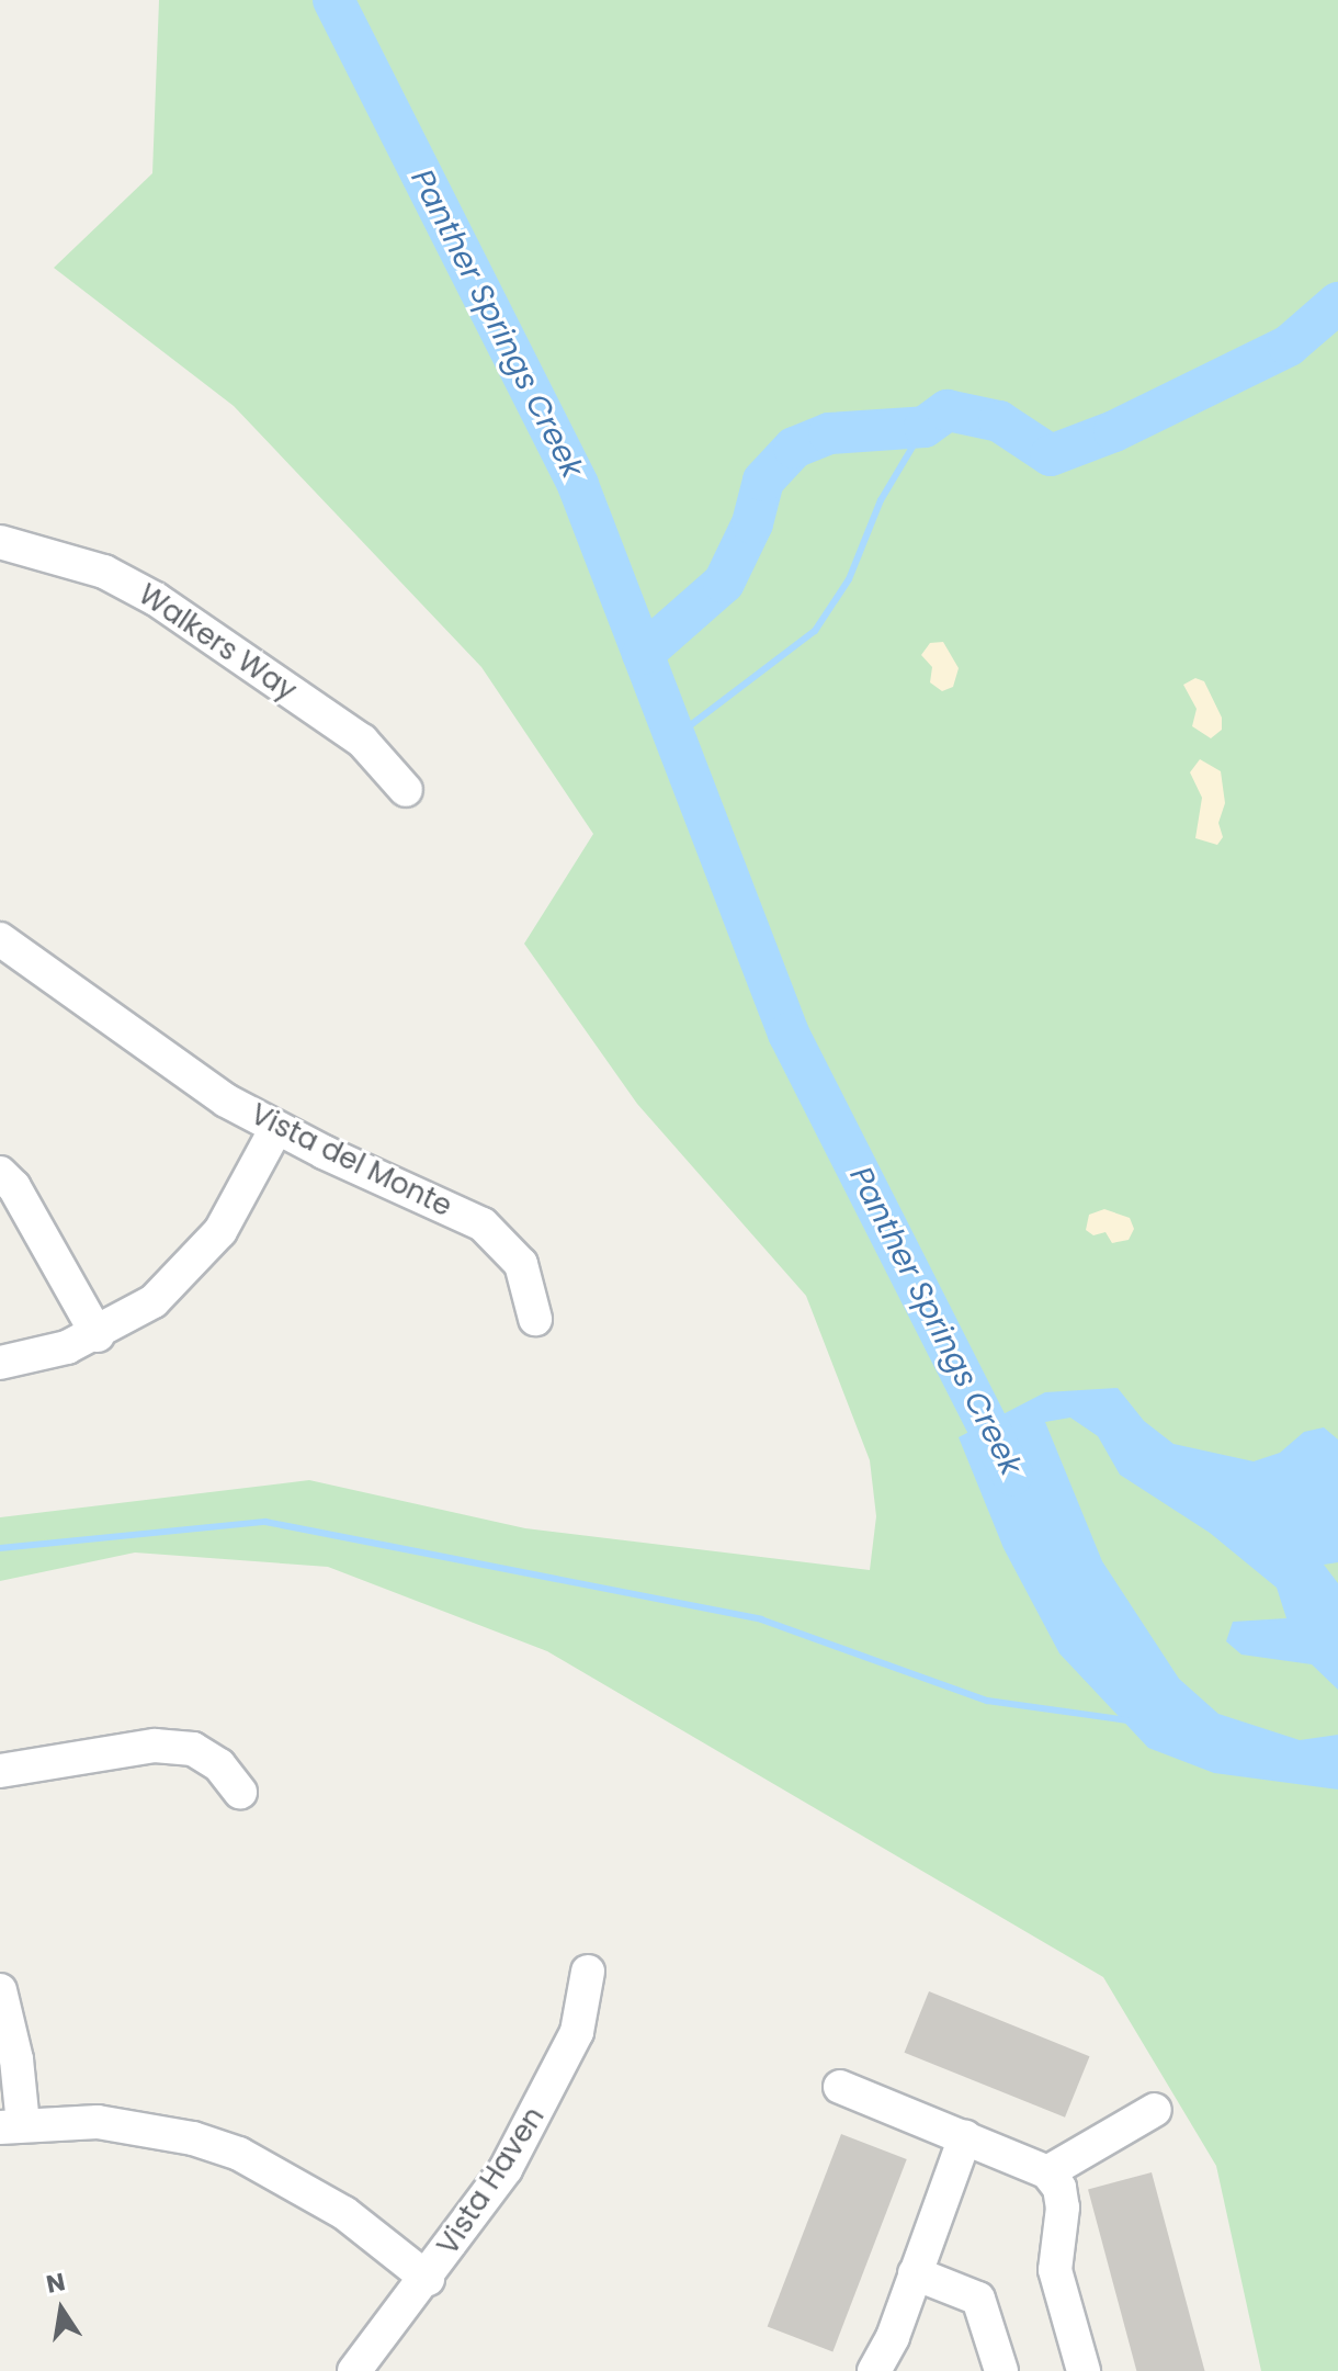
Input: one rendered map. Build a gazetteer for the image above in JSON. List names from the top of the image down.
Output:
{
  "streets": {
    "street": ["Walkers Way", "Vista del Monte", "Vista Haven"]
  },
  "water": ["Panther Springs Creek"],
  "north": "top"
}
